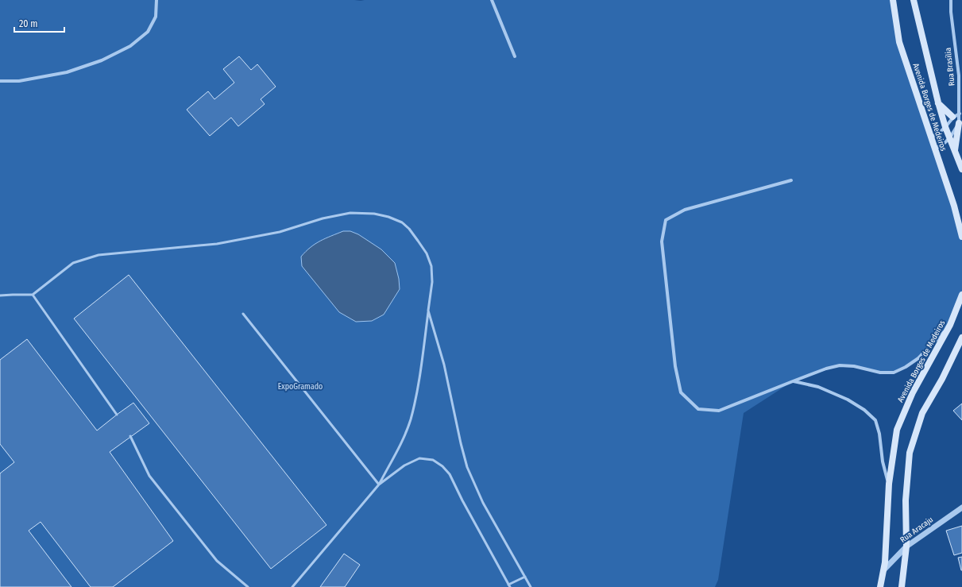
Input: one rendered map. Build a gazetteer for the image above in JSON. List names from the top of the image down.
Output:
{
  "streets": {
    "main road": ["Avenida Borges de Medeiros"],
    "street": ["Rua Brasília", "Rua Aracaju"]
  },
  "crossings": [
    ["Rua Brasília", "Avenida Borges de Medeiros"],
    ["Avenida Borges de Medeiros", "Rua Aracaju"]
  ],
  "parks": ["ExpoGramado"],
  "scale_bar": "20 m"
}
